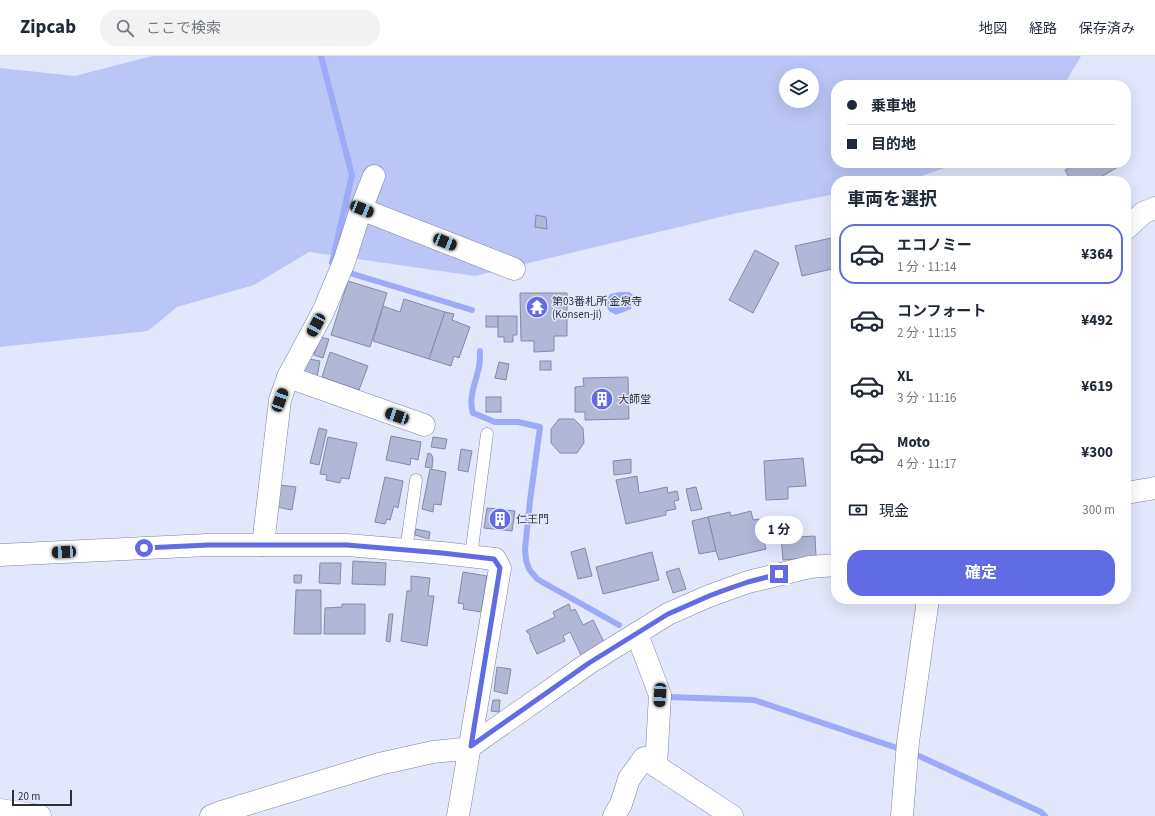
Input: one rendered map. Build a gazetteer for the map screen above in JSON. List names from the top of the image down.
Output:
{
  "places": {
    "temple": ["第03番札所 金泉寺 (Konsen-ji)"],
    "building": ["大師堂", "仁王門"]
  },
  "scale_bar": "20 m",
  "page": {
    "header": "Zipcab",
    "search": "ここで検索",
    "nav": ["地図", "経路", "保存済み"],
    "banner": ["乗車地", "目的地"],
    "heading": "車両を選択",
    "list": [
      {
        "name": "エコノミー",
        "note": "1 分 · 11:14",
        "value": "¥364"
      },
      {
        "name": "コンフォート",
        "note": "2 分 · 11:15",
        "value": "¥492"
      },
      {
        "name": "XL",
        "note": "3 分 · 11:16",
        "value": "¥619"
      },
      {
        "name": "Moto",
        "note": "4 分 · 11:17",
        "value": "¥300"
      }
    ],
    "pay": ["現金", "300 m"],
    "bubble": "1 分",
    "buttons": "確定",
    "scale": "20 m"
  }
}
